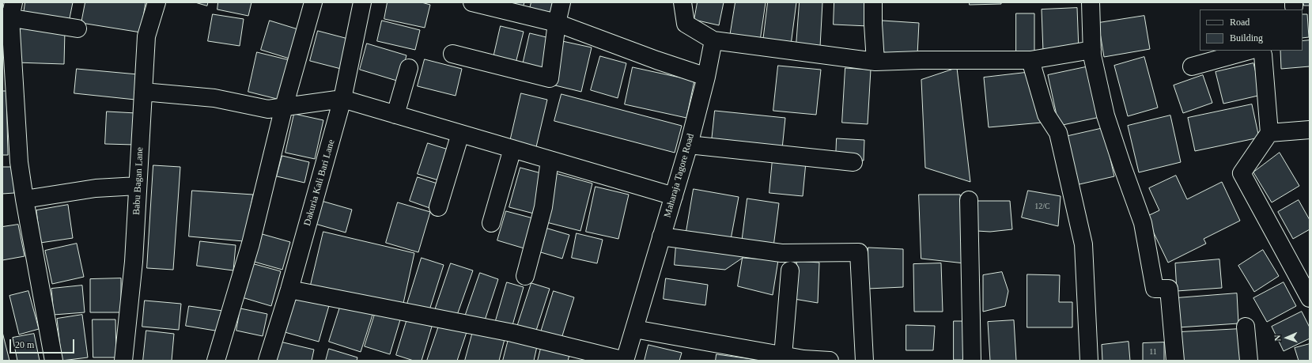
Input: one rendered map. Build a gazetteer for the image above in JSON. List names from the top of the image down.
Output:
{
  "streets": {
    "street": ["Maharaja Tagore Road", "Babu Bagan Lane", "Dakuria Kali Bari Lane"]
  },
  "house_numbers": ["12/C", "11"],
  "legend": ["Road", "Building"],
  "scale_bar": "20 m",
  "north": "left"
}
